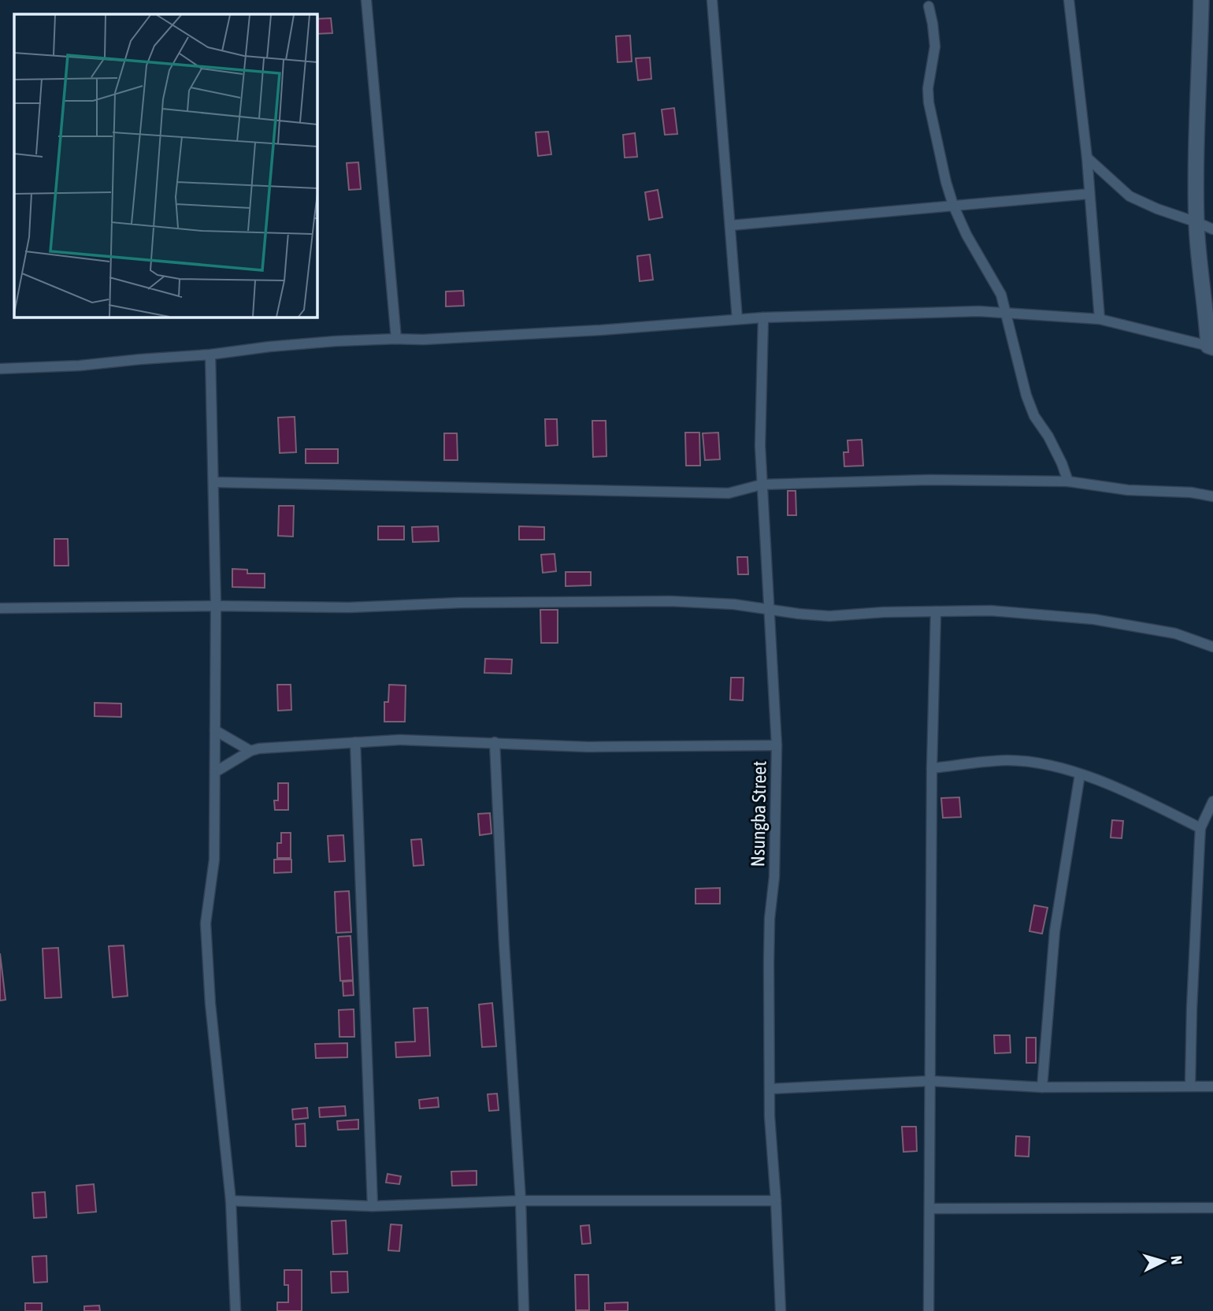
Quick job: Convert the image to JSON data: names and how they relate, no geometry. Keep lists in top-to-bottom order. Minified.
{"streets":{"street":["Nsungba Street"]},"north":"right"}
